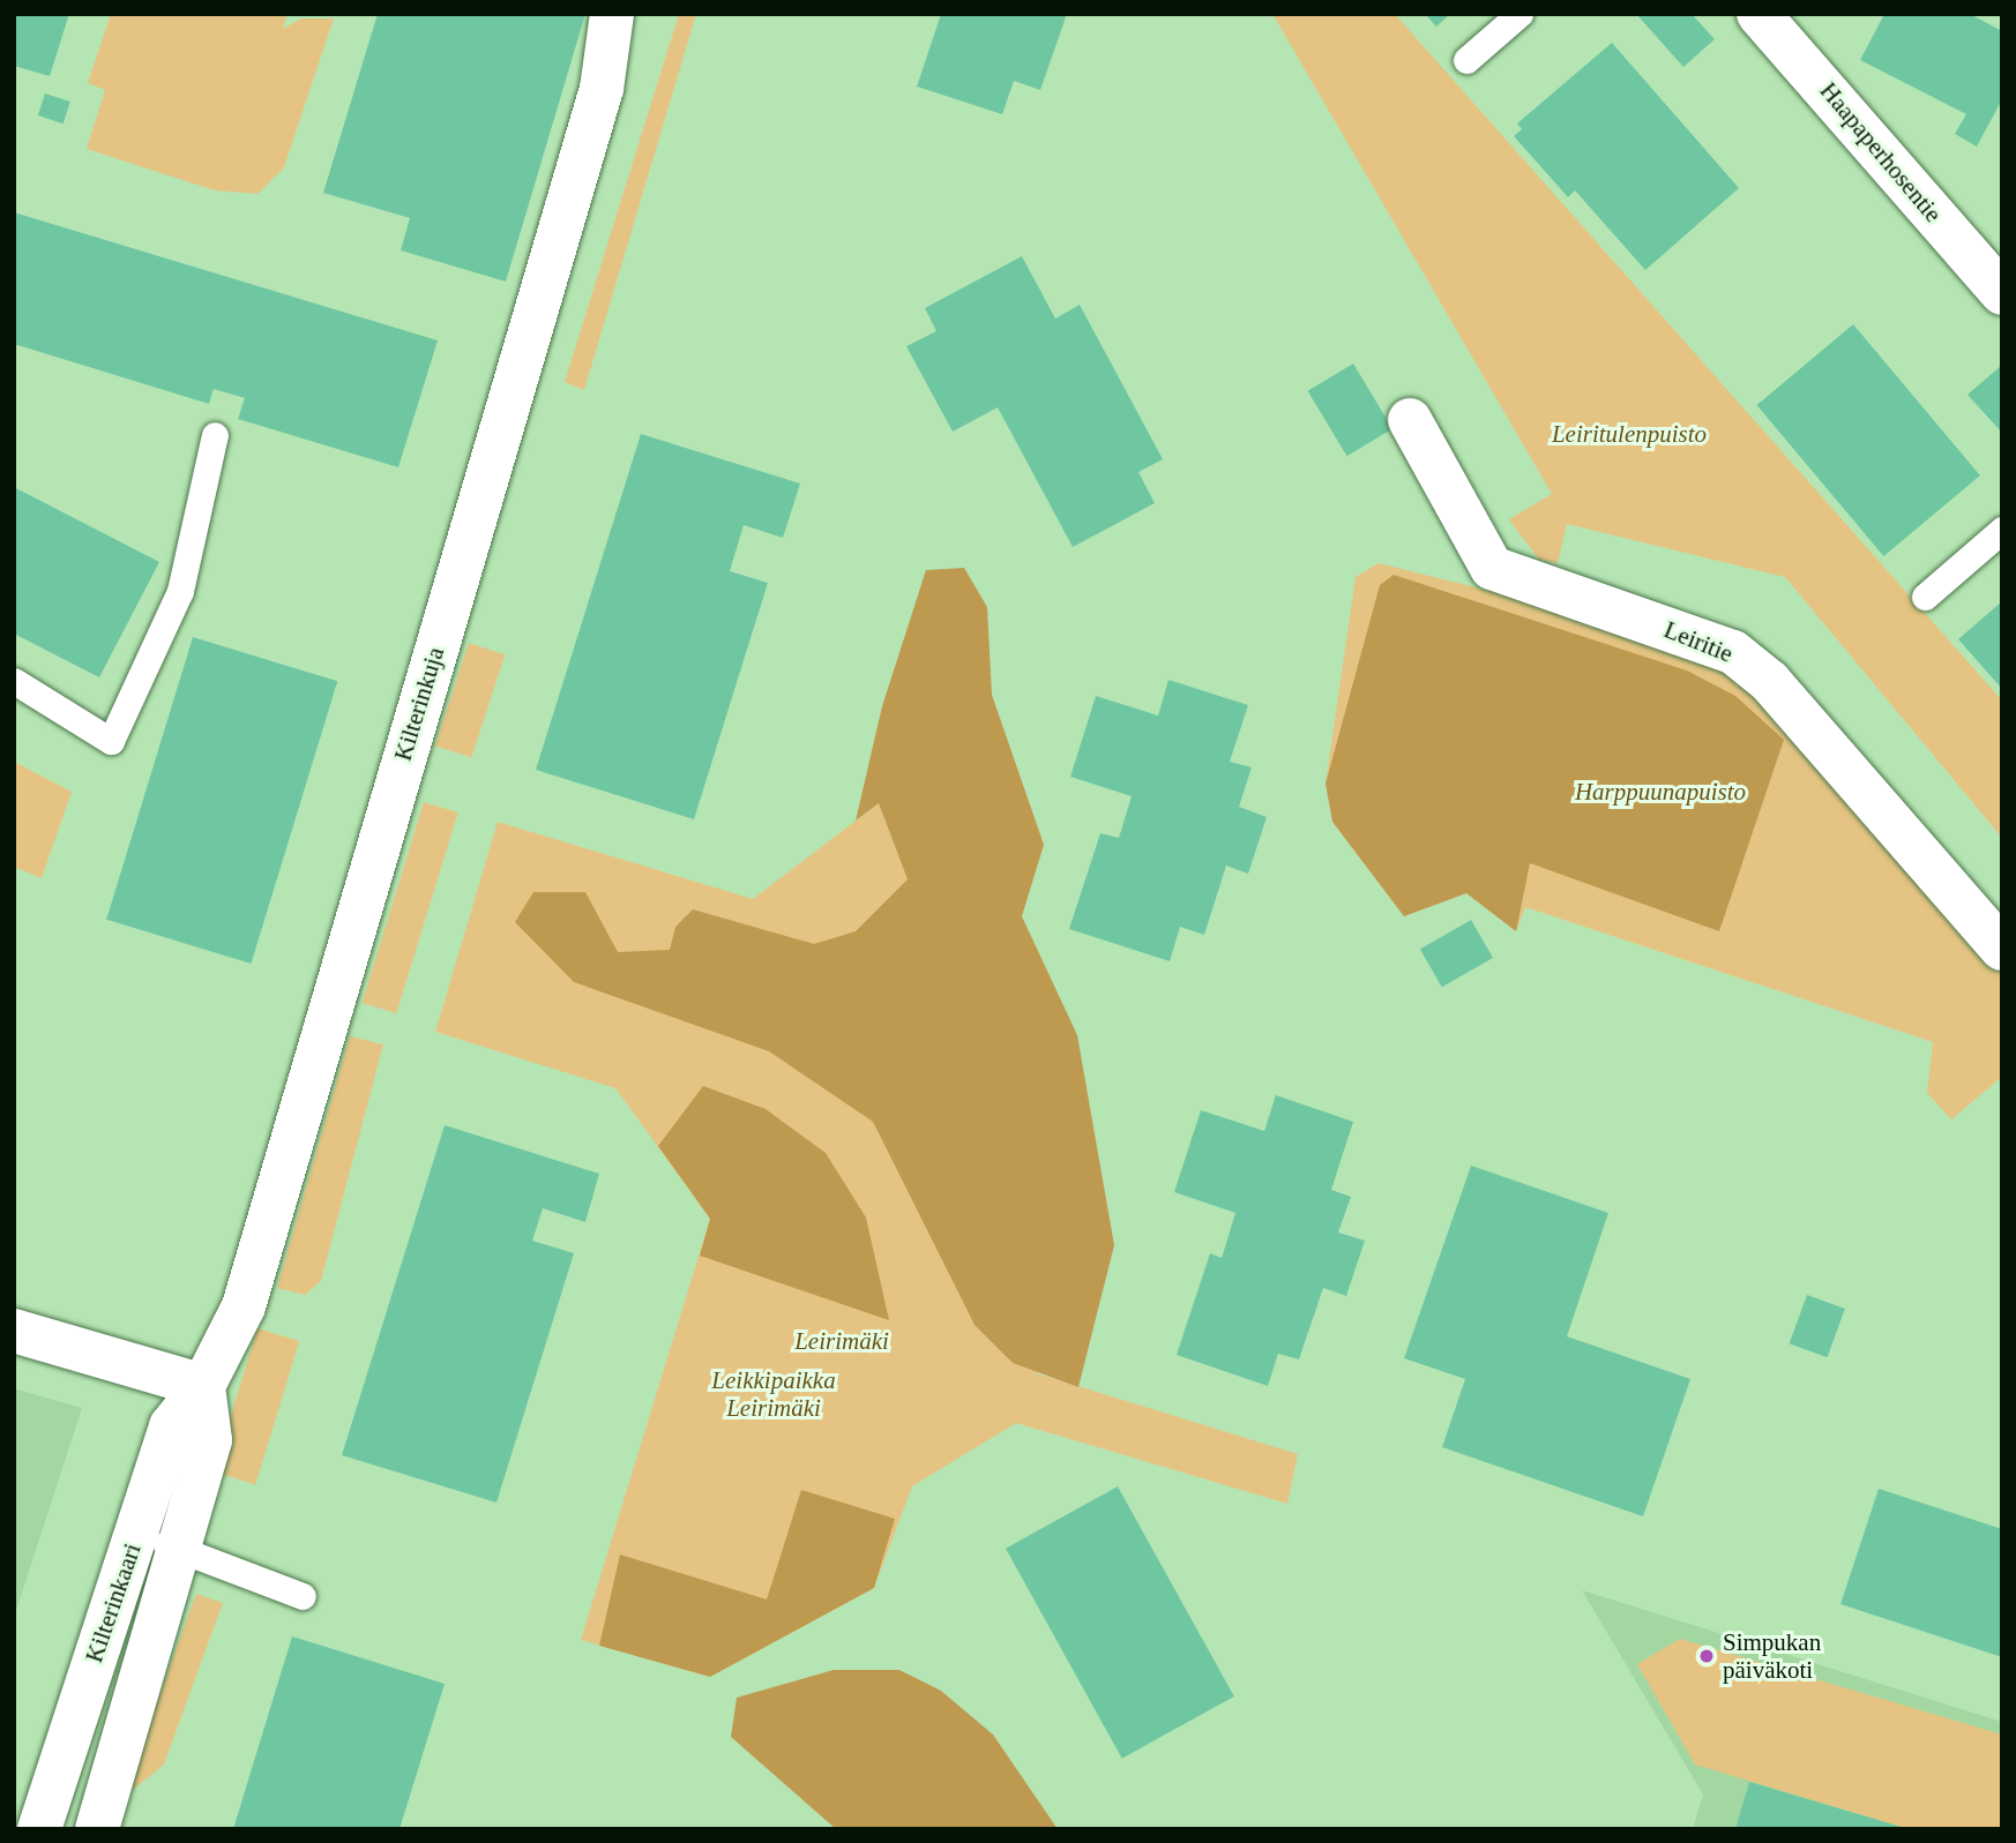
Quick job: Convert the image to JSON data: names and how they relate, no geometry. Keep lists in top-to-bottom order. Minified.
{"streets":{"street":["Haapaperhosentie","Leiritie","Kilterinkuja","Kilterinkaari"]},"crossings":[["Kilterinkuja","Kilterinkaari"]],"parks":["Leiritulenpuisto","Harppuunapuisto","Leirimäki","Leikkipaikka Leirimäki"],"places":["Simpukan päiväkoti"]}
